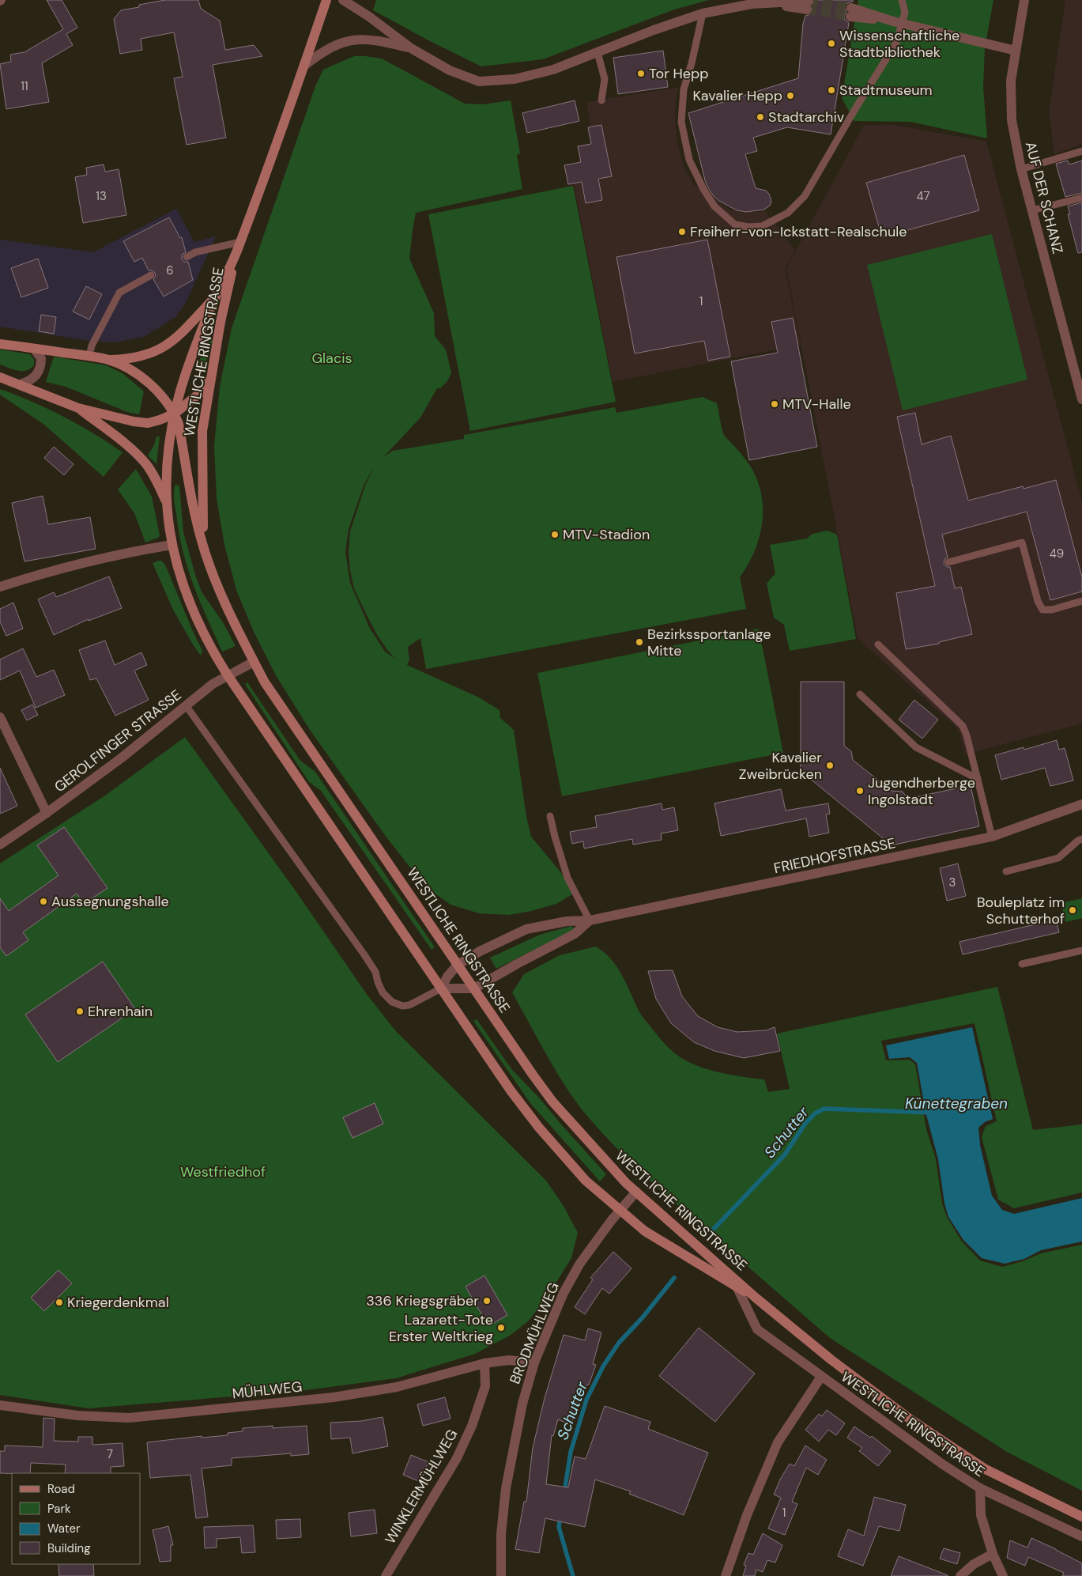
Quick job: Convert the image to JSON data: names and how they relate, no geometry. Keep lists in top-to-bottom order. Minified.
{"streets":{"main road":["WESTLICHE RINGSTRASSE"],"street":["AUF DER SCHANZ","GEROLFINGER STRASSE","FRIEDHOFSTRASSE","BRODMÜHLWEG","MÜHLWEG","WINKLERMÜHLWEG"]},"crossings":[["WESTLICHE RINGSTRASSE","GEROLFINGER STRASSE"],["WESTLICHE RINGSTRASSE","FRIEDHOFSTRASSE"],["WESTLICHE RINGSTRASSE","BRODMÜHLWEG"],["BRODMÜHLWEG","MÜHLWEG"],["MÜHLWEG","WINKLERMÜHLWEG"]],"water":["Künettegraben","Schutter"],"parks":["Glacis","Westfriedhof"],"places":["Wissenschaftliche Stadtbibliothek","Tor Hepp","Stadtmuseum","Kavalier Hepp","Stadtarchiv","Freiherr-von-Ickstatt-Realschule","MTV-Halle","MTV-Stadion","Bezirkssportanlage Mitte","Kavalier Zweibrücken","Jugendherberge Ingolstadt","Aussegnungshalle","Bouleplatz im Schutterhof","Ehrenhain","336 Kriegsgräber","Kriegerdenkmal","Lazarett-Tote Erster Weltkrieg"],"house_numbers":["11","13","47","6","1","49","3","7","1"],"legend":["Road","Park","Water","Building"]}
